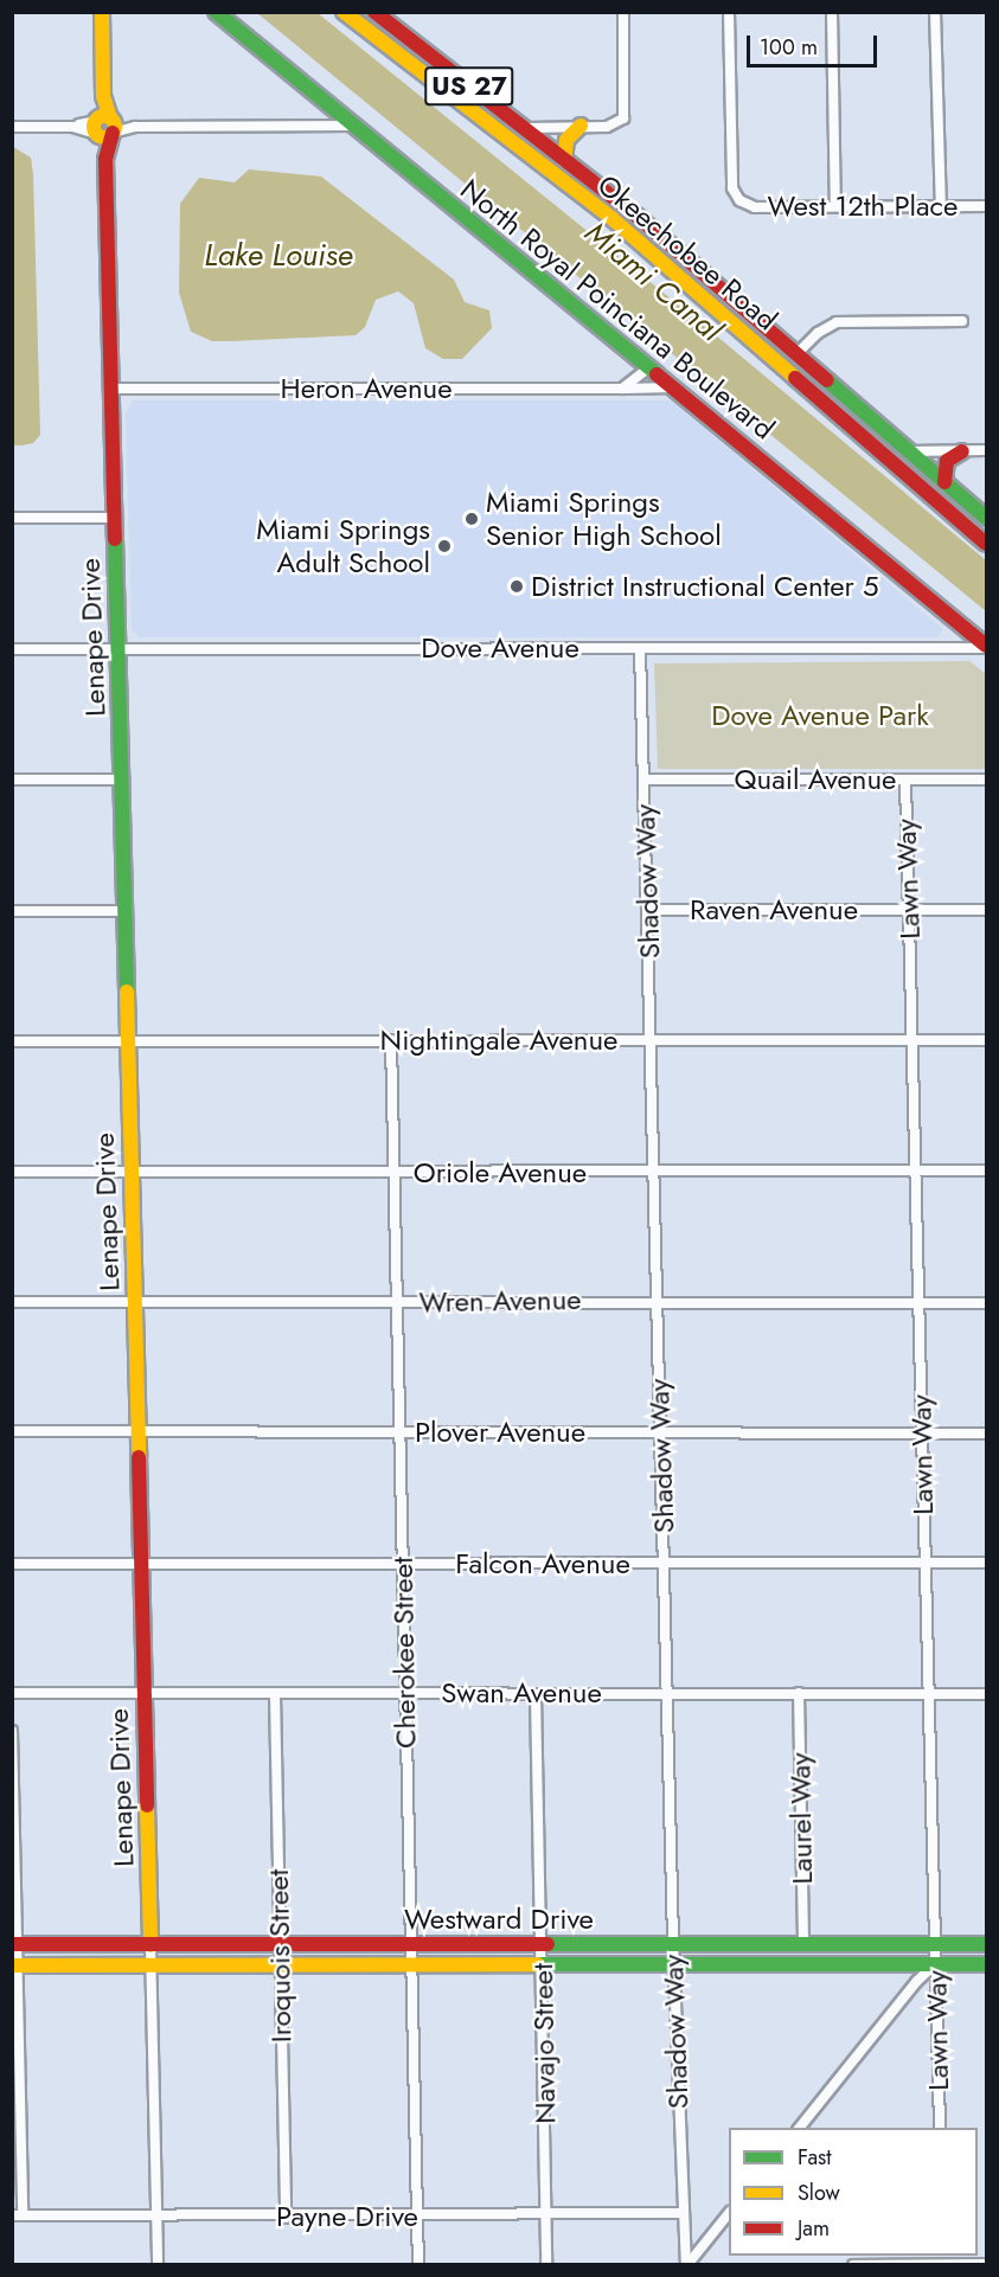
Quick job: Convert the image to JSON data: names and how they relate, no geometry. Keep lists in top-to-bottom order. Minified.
{"streets":{"main road":["US 27","Okeechobee Road","North Royal Poinciana Boulevard","Lenape Drive","Westward Drive"],"street":["West 12th Place","Heron Avenue","Dove Avenue","Quail Avenue","Lawn Way","Shadow Way","Raven Avenue","Nightingale Avenue","Oriole Avenue","Wren Avenue","Plover Avenue","Falcon Avenue","Cherokee Street","Swan Avenue","Laurel Way","Iroquois Street","Navajo Street","Payne Drive"]},"crossings":[["North Royal Poinciana Boulevard","Heron Avenue"],["North Royal Poinciana Boulevard","Dove Avenue"],["Heron Avenue","Lenape Drive"],["Lenape Drive","Dove Avenue"],["Lenape Drive","Nightingale Avenue"],["Lenape Drive","Oriole Avenue"],["Lenape Drive","Wren Avenue"],["Lenape Drive","Plover Avenue"],["Lenape Drive","Falcon Avenue"],["Lenape Drive","Swan Avenue"],["Lenape Drive","Westward Drive"],["Lenape Drive","Payne Drive"],["Dove Avenue","Shadow Way"],["Quail Avenue","Lawn Way"],["Quail Avenue","Shadow Way"],["Lawn Way","Raven Avenue"],["Lawn Way","Nightingale Avenue"],["Lawn Way","Oriole Avenue"],["Lawn Way","Wren Avenue"],["Lawn Way","Plover Avenue"],["Lawn Way","Falcon Avenue"],["Lawn Way","Swan Avenue"],["Lawn Way","Westward Drive"],["Shadow Way","Raven Avenue"],["Shadow Way","Nightingale Avenue"],["Shadow Way","Oriole Avenue"],["Shadow Way","Wren Avenue"],["Shadow Way","Plover Avenue"],["Shadow Way","Falcon Avenue"],["Shadow Way","Swan Avenue"],["Shadow Way","Westward Drive"],["Shadow Way","Payne Drive"],["Nightingale Avenue","Cherokee Street"],["Oriole Avenue","Cherokee Street"],["Wren Avenue","Cherokee Street"],["Plover Avenue","Cherokee Street"],["Falcon Avenue","Cherokee Street"],["Cherokee Street","Swan Avenue"],["Cherokee Street","Westward Drive"],["Cherokee Street","Payne Drive"],["Swan Avenue","Laurel Way"],["Swan Avenue","Iroquois Street"],["Swan Avenue","Navajo Street"],["Laurel Way","Westward Drive"],["Westward Drive","Iroquois Street"],["Westward Drive","Navajo Street"],["Iroquois Street","Payne Drive"],["Navajo Street","Payne Drive"]],"water":["Lake Louise","Miami Canal"],"parks":["Dove Avenue Park"],"places":["Miami Springs Senior High School","Miami Springs Adult School","District Instructional Center 5"],"legend":["Fast","Slow","Jam"],"scale_bar":"100 m"}
